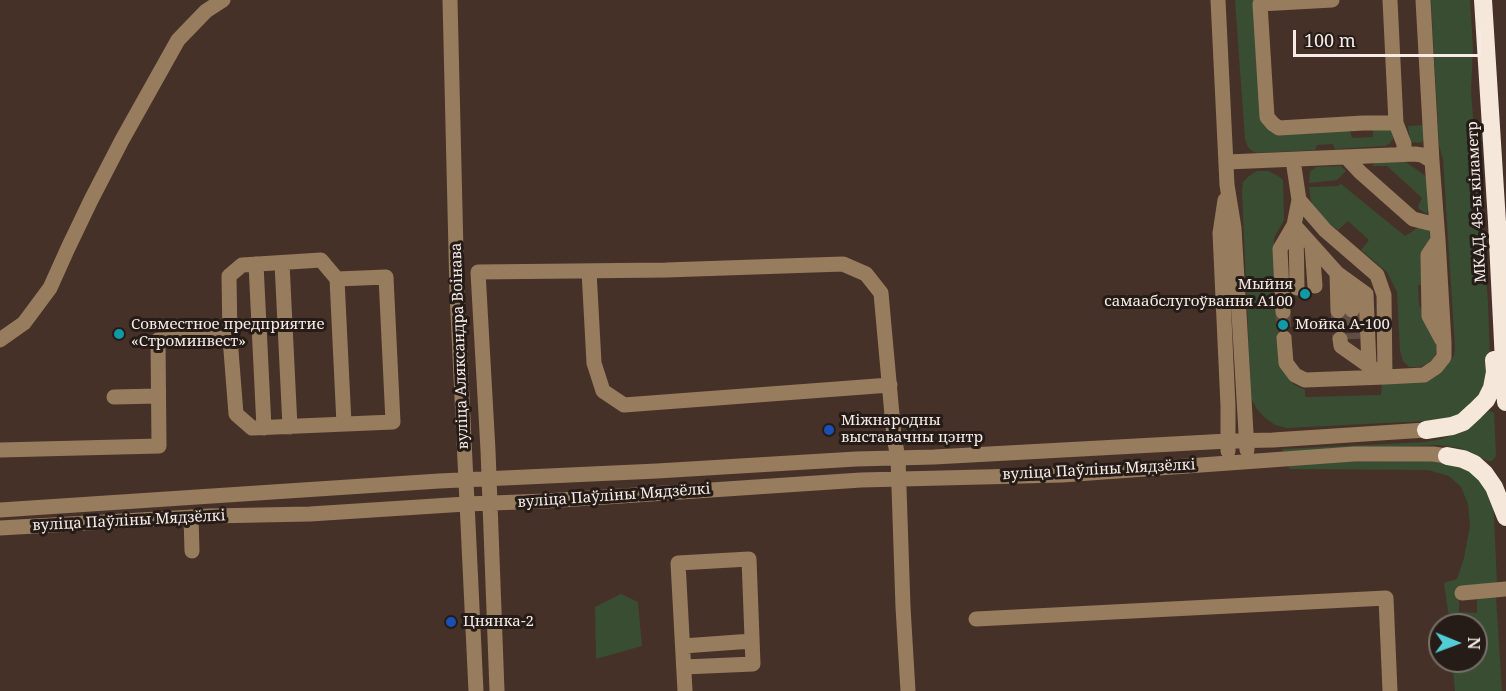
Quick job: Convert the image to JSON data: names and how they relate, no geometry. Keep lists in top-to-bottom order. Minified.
{"streets":{"highway":["МКАД, 48-ы кіламетр"],"street":["вуліца Аляксандра Воінава","вуліца Паўліны Мядзёлкі"]},"crossings":[["вуліца Аляксандра Воінава","вуліца Паўліны Мядзёлкі"]],"places":["Мыйня самаабслугоўвання A100","Мойка A-100","Совместное предприятие «Строминвест»","Міжнародны выставачны цэнтр","Цнянка-2"],"scale_bar":"100 m","north":"right"}
